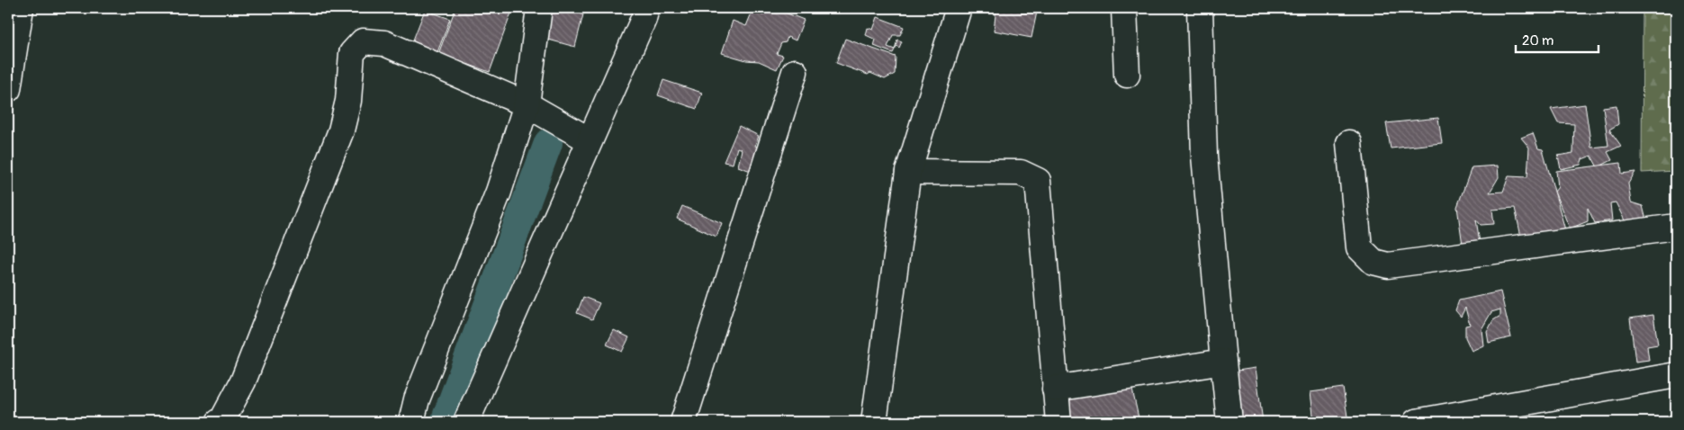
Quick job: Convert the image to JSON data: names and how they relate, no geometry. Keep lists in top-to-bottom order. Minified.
{"scale_bar":"20 m"}
